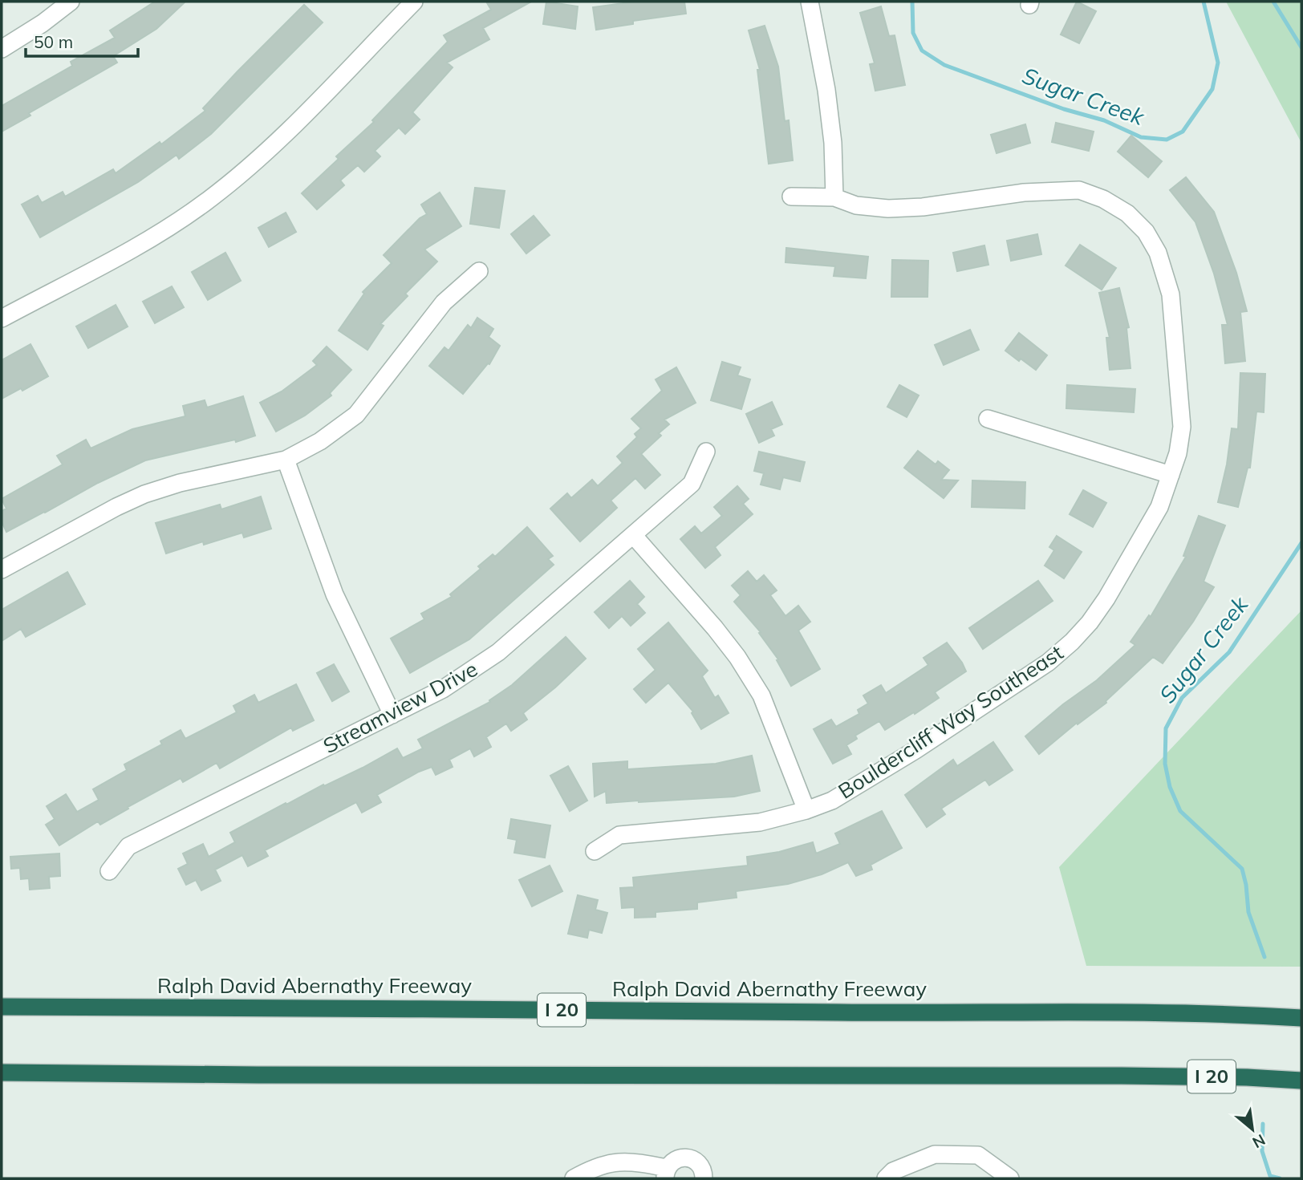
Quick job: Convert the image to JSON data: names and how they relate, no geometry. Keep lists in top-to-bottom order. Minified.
{"streets":{"highway":["Ralph David Abernathy Freeway","I 20"],"street":["Streamview Drive","Bouldercliff Way Southeast"]},"water":["Sugar Creek"],"scale_bar":"50 m","north":"bottom right"}
